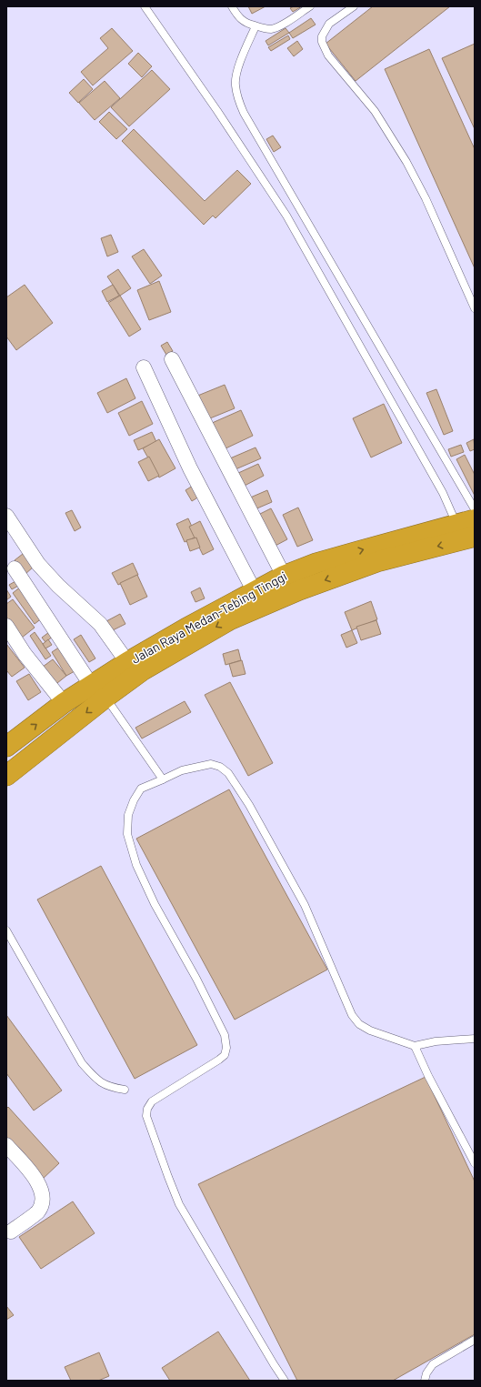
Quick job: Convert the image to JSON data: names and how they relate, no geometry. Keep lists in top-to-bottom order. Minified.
{"streets":{"highway":["Jalan Raya Medan-Tebing Tinggi"]}}
